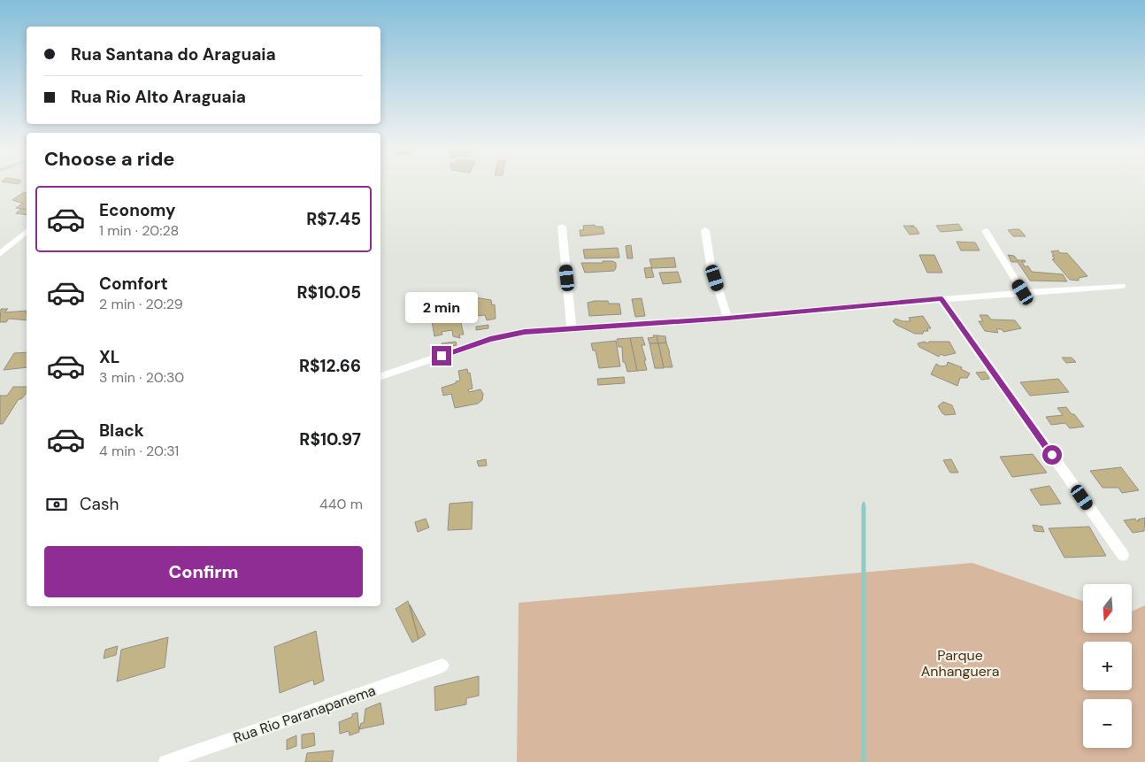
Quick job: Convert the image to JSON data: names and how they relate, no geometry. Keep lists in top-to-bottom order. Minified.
{"streets":{"street":["Rua Rio Paranapanema"]},"parks":["Parque Anhanguera"],"north":"bottom","page":{"banner":["Rua Santana do Araguaia","Rua Rio Alto Araguaia"],"heading":"Choose a ride","list":[{"name":"Economy","note":"1 min · 20:28","value":"R$7.45"},{"name":"Comfort","note":"2 min · 20:29","value":"R$10.05"},{"name":"XL","note":"3 min · 20:30","value":"R$12.66"},{"name":"Black","note":"4 min · 20:31","value":"R$10.97"}],"bubble":"2 min","pay":["Cash","440 m"],"buttons":"Confirm","map_buttons":["+","−"]}}
